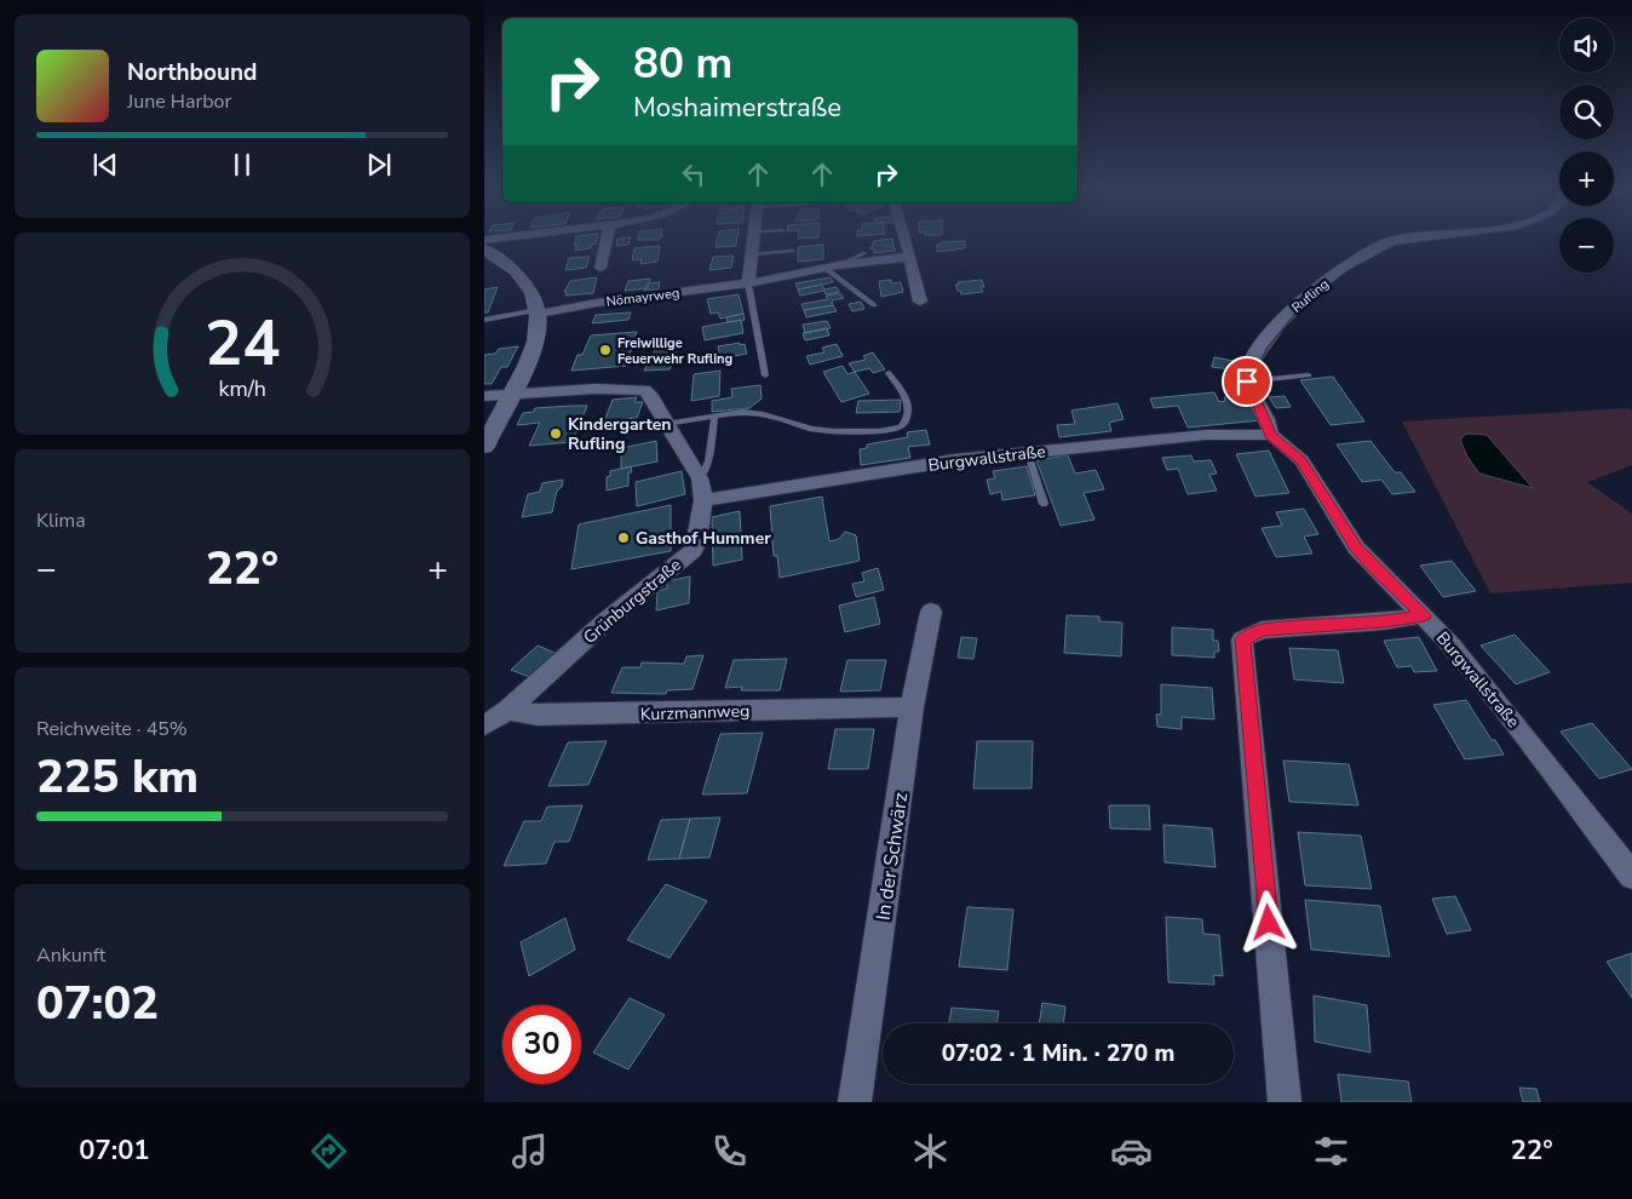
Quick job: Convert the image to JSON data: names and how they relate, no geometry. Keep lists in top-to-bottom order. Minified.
{"streets":{"street":["Rufling","Nömayrweg","Burgwallstraße","Grünburgstraße","Kurzmannweg","In der Schwärz"]},"crossings":[["Burgwallstraße","Grünburgstraße"],["Grünburgstraße","Kurzmannweg"],["Kurzmannweg","In der Schwärz"]],"places":["Freiwillige Feuerwehr Rufling","Kindergarten Rufling","Gasthof Hummer"],"page":{"map_buttons":["+","−"],"turn":["80 m","Moshaimerstraße"],"song":["Northbound","June Harbor"],"tile":["Klima",["Reichweite · 45%","225 km"],["Ankunft","07:02"]],"heat":["−","22°","+"],"limit":"30","trip":"07:02 · 1 Min. · 270 m","tabs":["07:01","22°"],"gauge":["24","km/h"]}}
